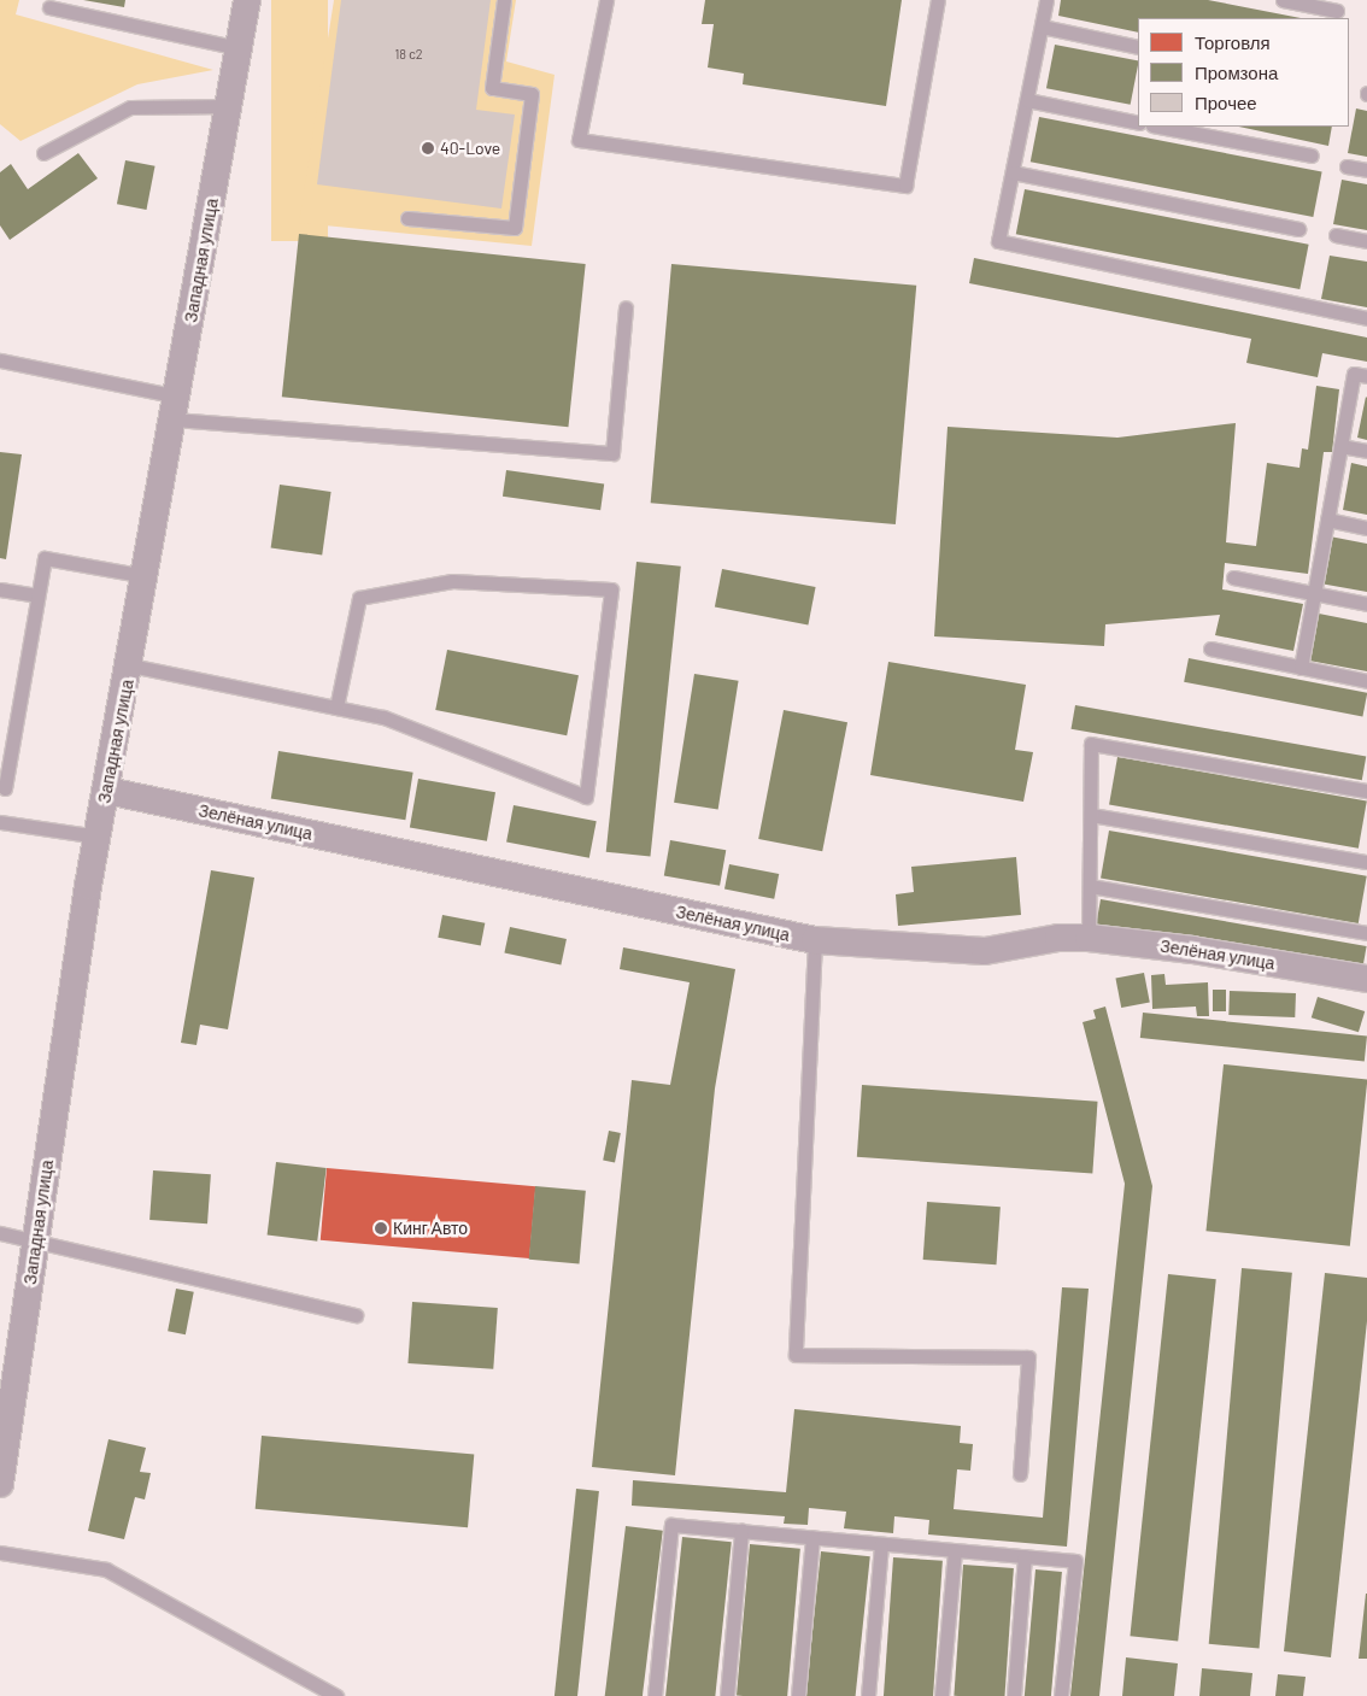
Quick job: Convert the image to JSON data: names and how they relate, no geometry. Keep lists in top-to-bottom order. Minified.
{"streets":{"street":["Западная улица","Зелёная улица"]},"crossings":[["Западная улица","Зелёная улица"]],"places":["40-Love","Кинг Авто"],"house_numbers":["18 с2"],"legend":["Торговля","Промзона","Прочее"]}
